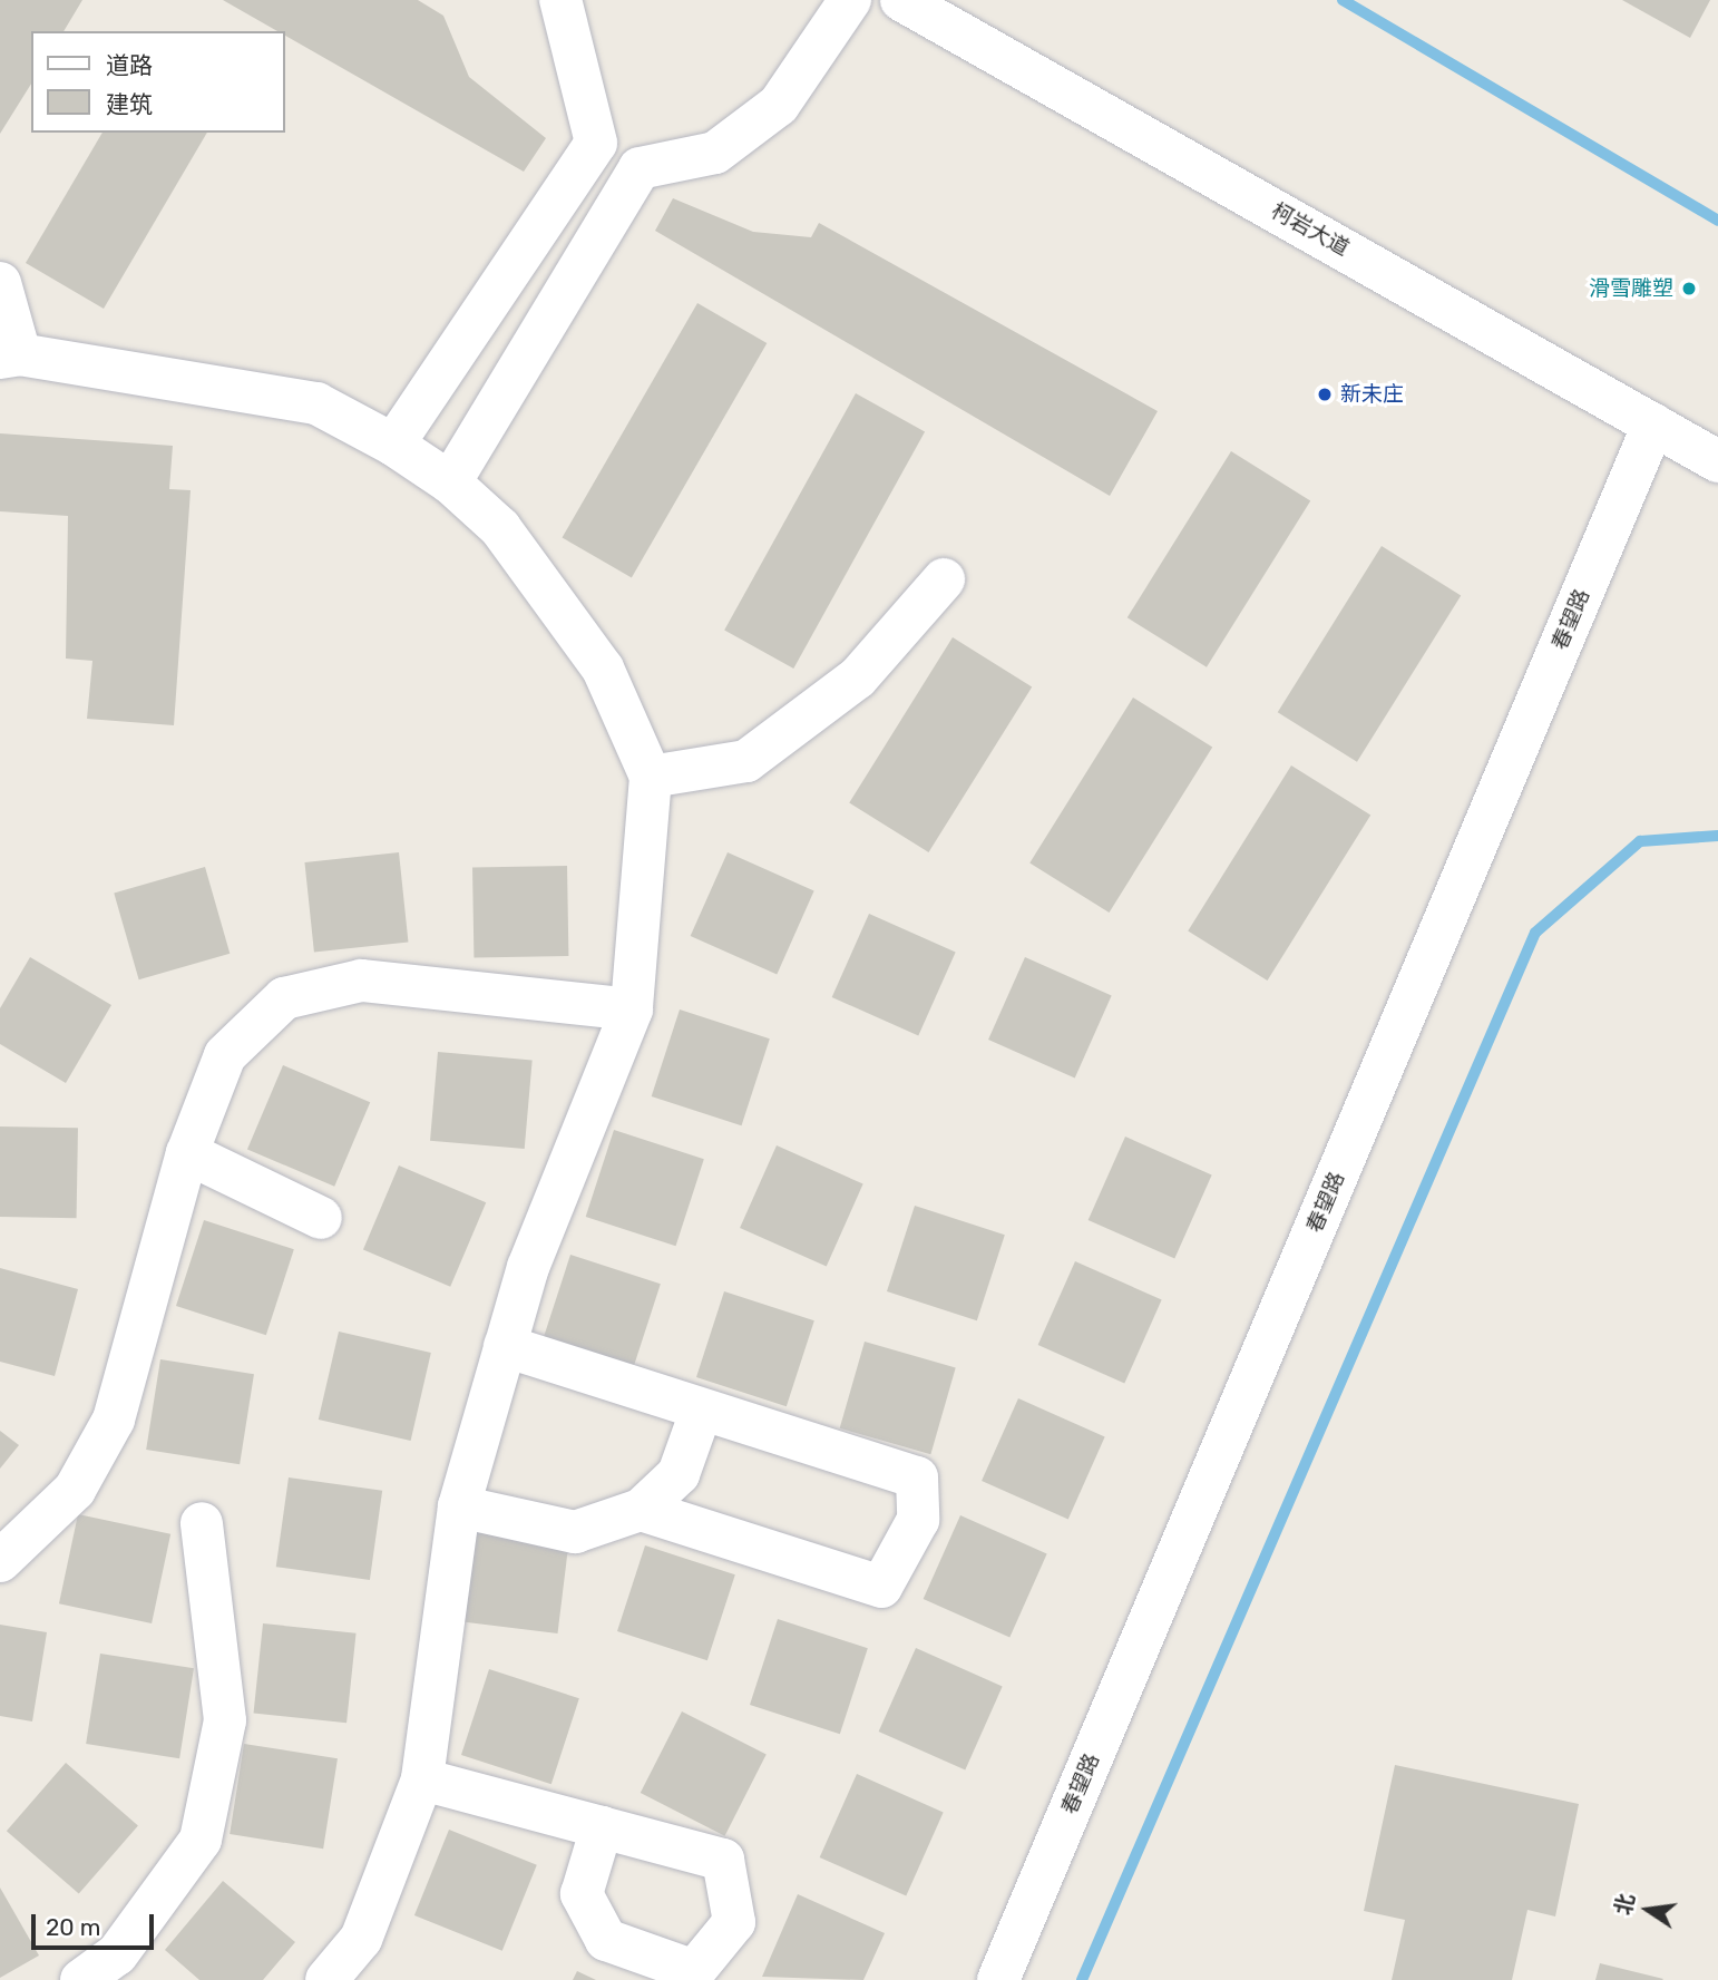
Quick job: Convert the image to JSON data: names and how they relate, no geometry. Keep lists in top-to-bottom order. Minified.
{"streets":{"street":["柯岩大道","春望路"]},"crossings":[["柯岩大道","春望路"]],"places":["滑雪雕塑","新未庄"],"legend":["道路","建筑"],"scale_bar":"20 m","north":"left"}
